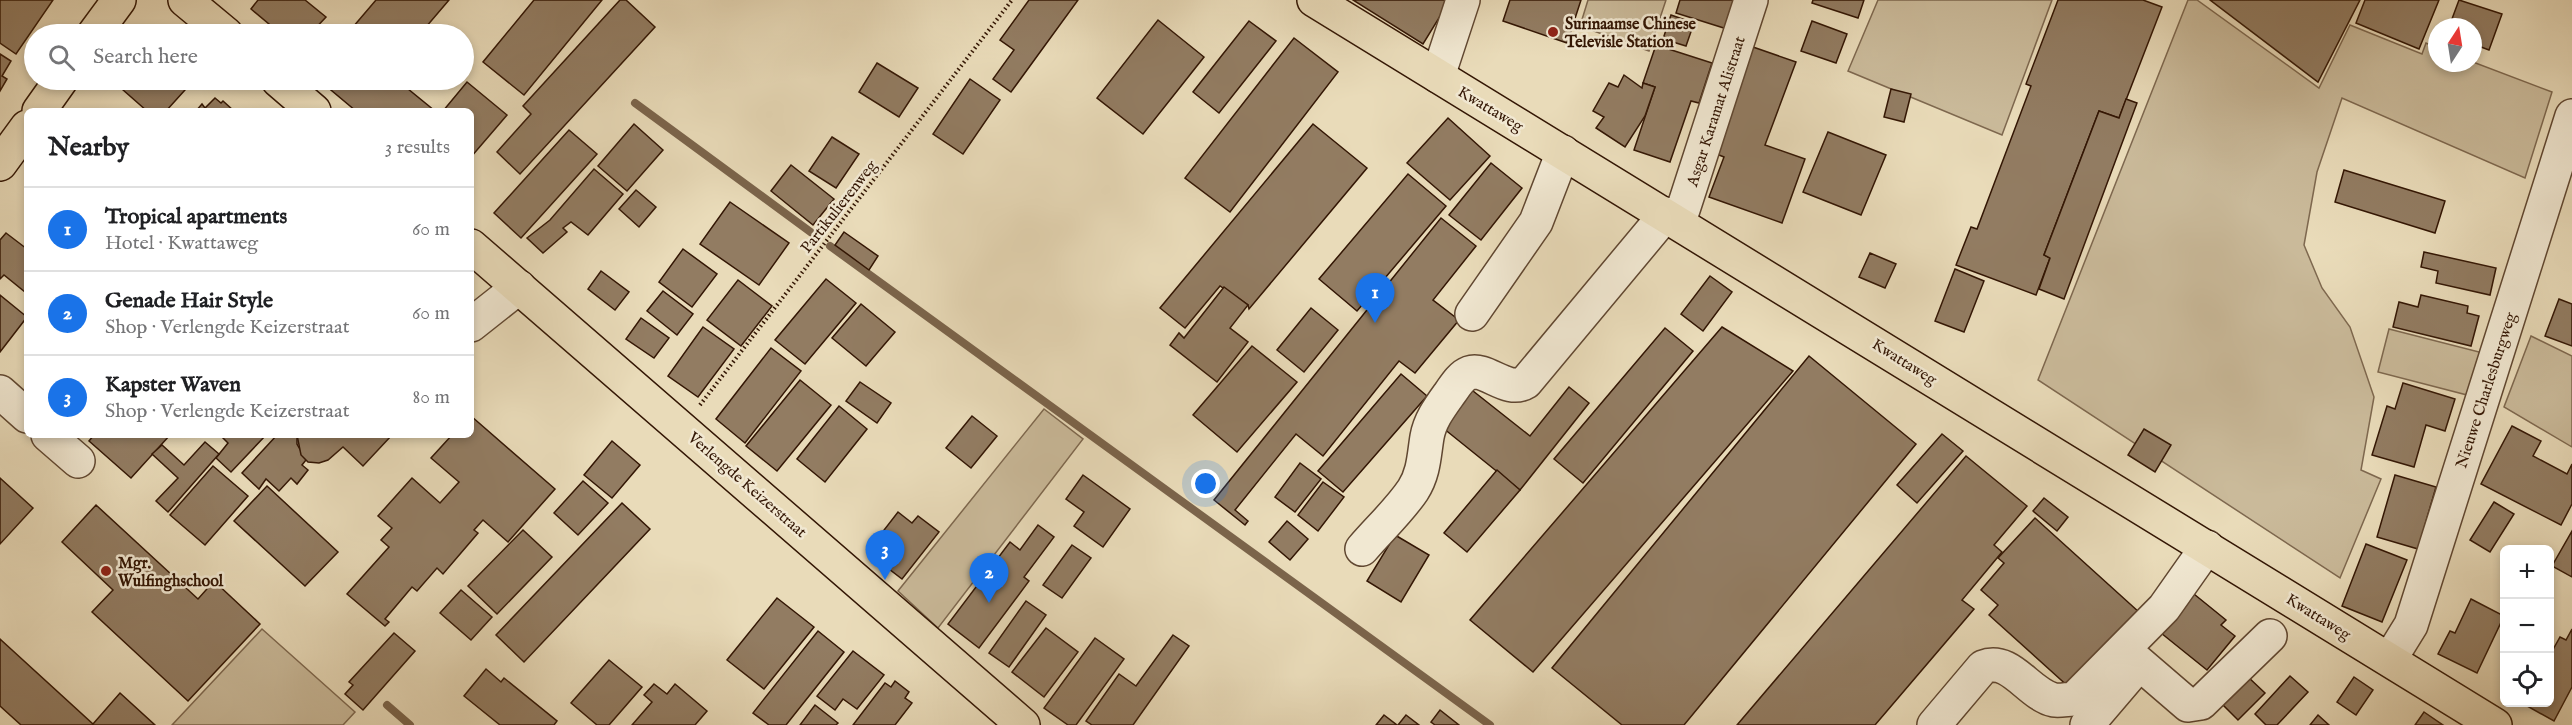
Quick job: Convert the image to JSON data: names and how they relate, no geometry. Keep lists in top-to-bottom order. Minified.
{"streets":{"main road":["Kwattaweg","Verlengde Keizerstraat"],"street":["Asgar Karamat Alistraat","Nieuwe Charlesburgweg"],"path":["Partikulierenweg"]},"crossings":[["Kwattaweg","Asgar Karamat Alistraat"],["Kwattaweg","Nieuwe Charlesburgweg"],["Partikulierenweg","Verlengde Keizerstraat"]],"places":["Surinaamse Chinese Televisle Station","Mgr. Wulfinghschool"],"north":"top","page":{"search":"Search here","heading":["Nearby","3 results"],"list":[{"mark":"1","name":"Tropical apartments","note":"Hotel · Kwattaweg","value":"60 m"},{"mark":"2","name":"Genade Hair Style","note":"Shop · Verlengde Keizerstraat","value":"60 m"},{"mark":"3","name":"Kapster Waven","note":"Shop · Verlengde Keizerstraat","value":"80 m"}],"pins":["1","3","2"],"map_buttons":["+","−"]}}
